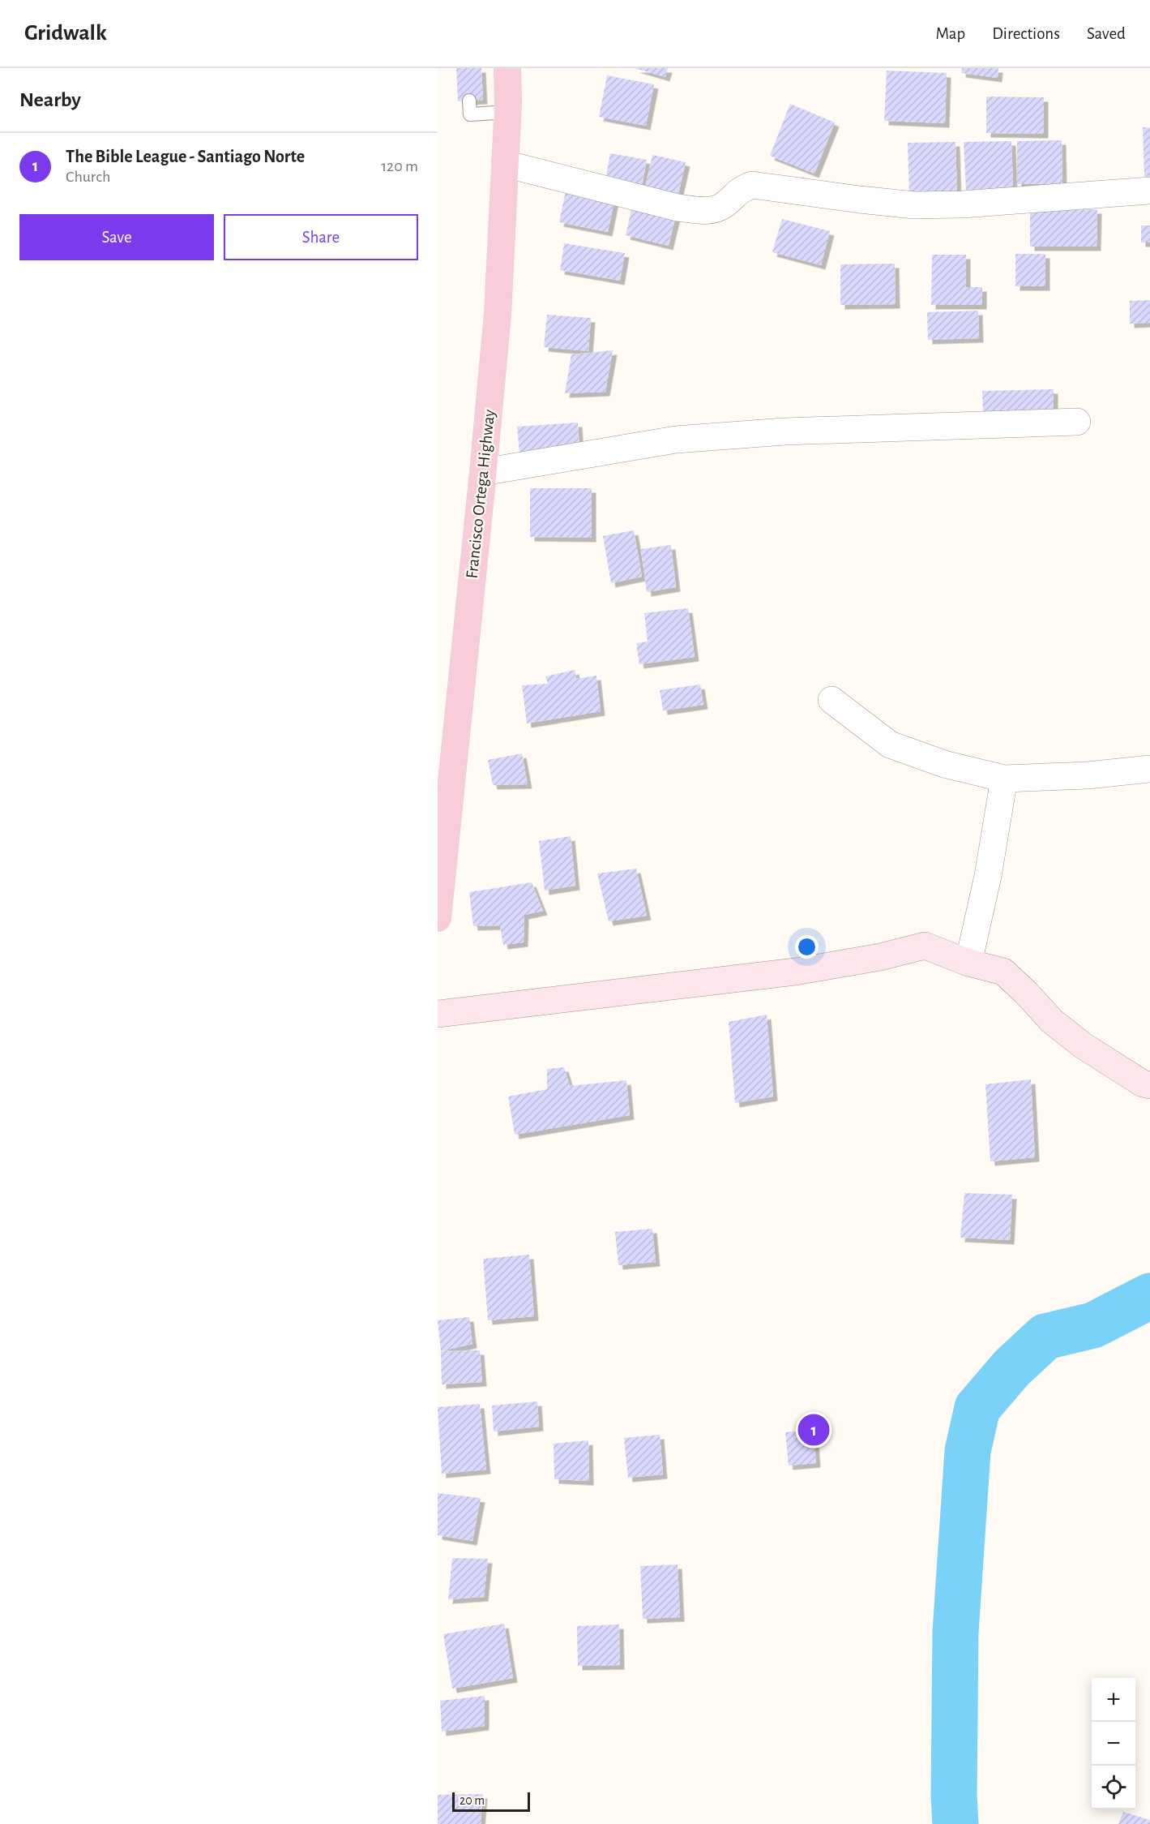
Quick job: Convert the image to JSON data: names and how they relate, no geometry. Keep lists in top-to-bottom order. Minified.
{"streets":{"main road":["Francisco Ortega Highway"]},"scale_bar":"20 m","page":{"header":"Gridwalk","nav":["Map","Directions","Saved"],"heading":"Nearby","list":[{"mark":"1","name":"The Bible League - Santiago Norte","note":"Church","value":"120 m"}],"buttons":["Save","Share"],"pins":"1","map_buttons":["+","−"],"scale":"20 m"}}
